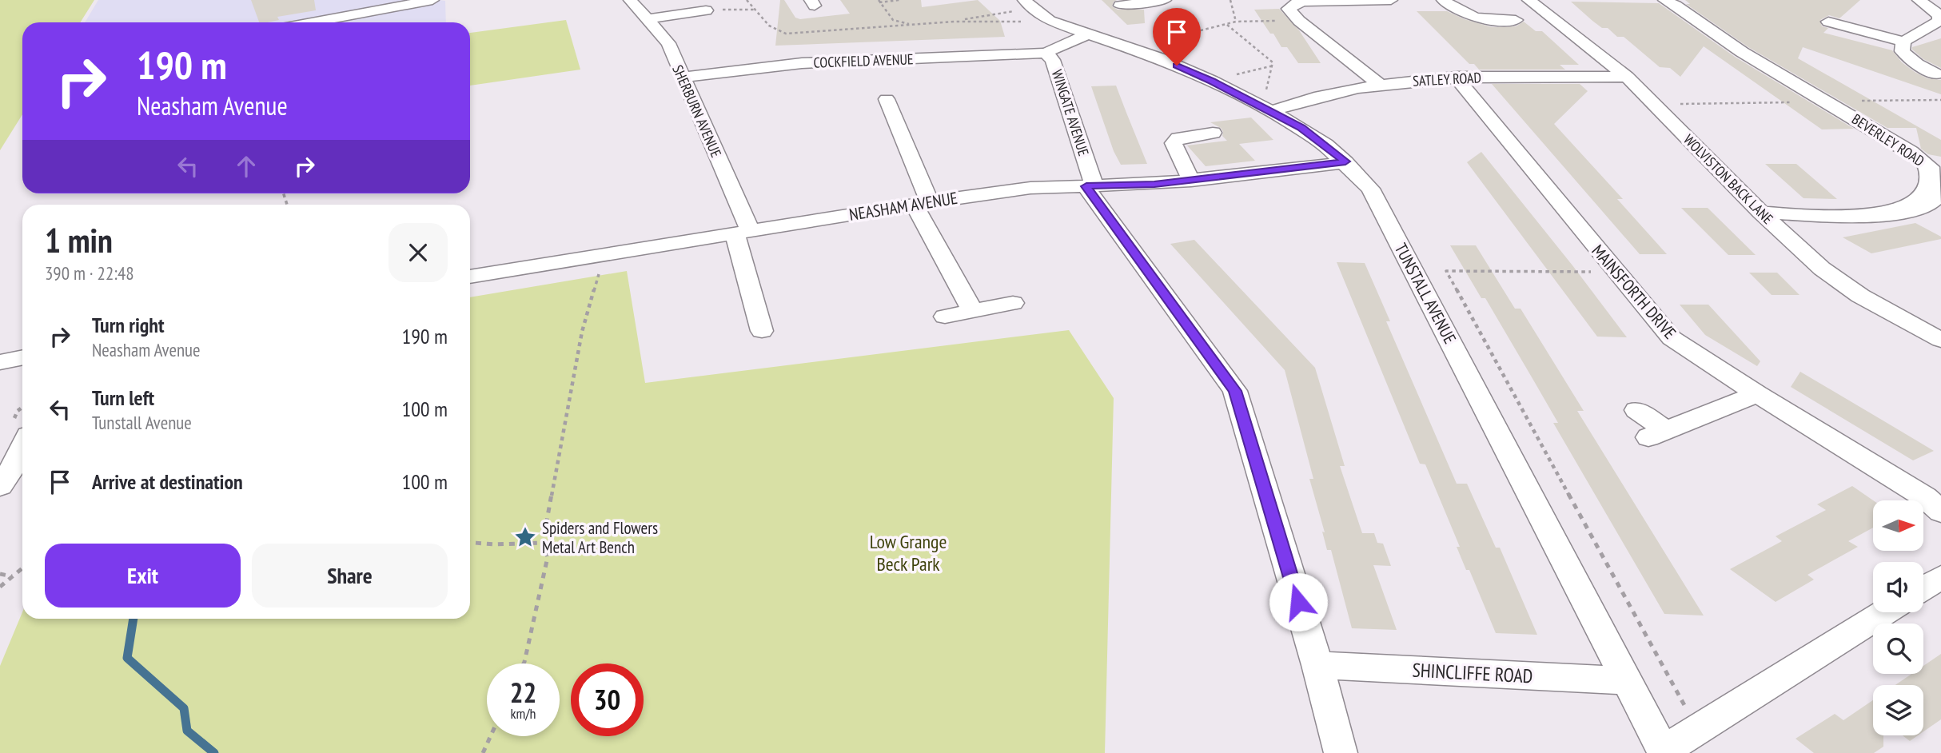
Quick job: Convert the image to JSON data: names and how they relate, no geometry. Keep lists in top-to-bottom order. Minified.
{"streets":{"street":["COCKFIELD AVENUE","SATLEY ROAD","SHERBURN AVENUE","WINGATE AVENUE","BEVERLEY ROAD","WOLVISTON BACK LANE","NEASHAM AVENUE","MAINSFORTH DRIVE","TUNSTALL AVENUE","SHINCLIFFE ROAD"]},"crossings":[["COCKFIELD AVENUE","SHERBURN AVENUE"],["COCKFIELD AVENUE","WINGATE AVENUE"],["SATLEY ROAD","WOLVISTON BACK LANE"],["SATLEY ROAD","MAINSFORTH DRIVE"],["SATLEY ROAD","TUNSTALL AVENUE"],["SHERBURN AVENUE","NEASHAM AVENUE"],["WINGATE AVENUE","NEASHAM AVENUE"],["WINGATE AVENUE","TUNSTALL AVENUE"],["WINGATE AVENUE","SHINCLIFFE ROAD"],["BEVERLEY ROAD","WOLVISTON BACK LANE"],["NEASHAM AVENUE","TUNSTALL AVENUE"],["TUNSTALL AVENUE","SHINCLIFFE ROAD"]],"parks":["Low Grange Beck Park"],"places":{"place":["Spiders and Flowers Metal Art Bench"]},"north":"right","page":{"turn":["190 m","Neasham Avenue"],"heading":["1 min","390 m · 22:48"],"list":[{"name":"Turn right","note":"Neasham Avenue","value":"190 m"},{"name":"Turn left","note":"Tunstall Avenue","value":"100 m"},{"name":"Arrive at destination","value":"100 m"}],"buttons":["Exit","Share"],"speed":"22 km/h","limit":"30"}}
